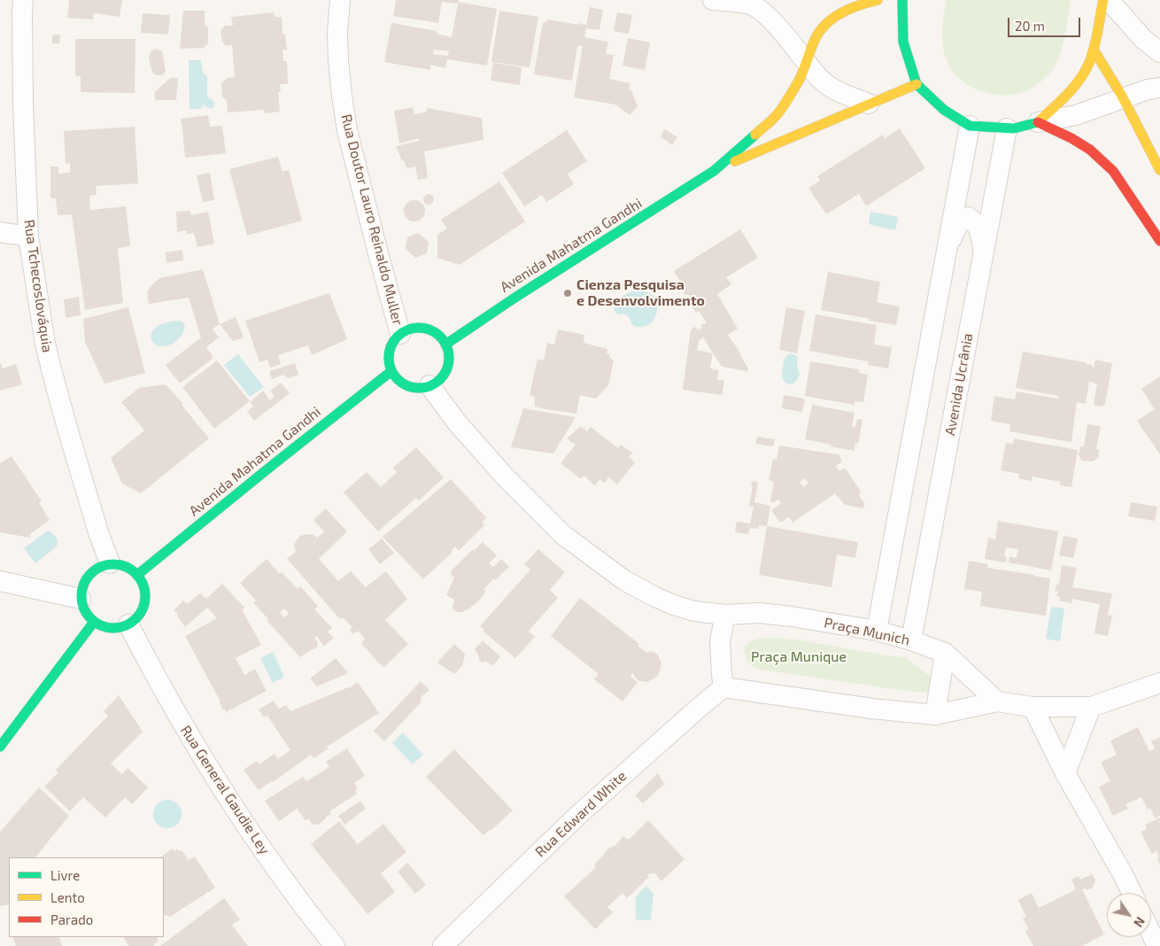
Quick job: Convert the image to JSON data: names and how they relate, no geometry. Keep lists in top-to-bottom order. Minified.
{"streets":{"street":["Rua Doutor Lauro Reinaldo Muller","Avenida Mahatma Gandhi","Rua Tchecoslováquia","Avenida Ucrânia","Praça Munich","Rua General Gaudie Ley","Rua Edward White"]},"crossings":[["Rua Doutor Lauro Reinaldo Muller","Avenida Mahatma Gandhi"],["Avenida Mahatma Gandhi","Rua Tchecoslováquia"],["Avenida Mahatma Gandhi","Rua General Gaudie Ley"],["Rua Tchecoslováquia","Rua General Gaudie Ley"],["Avenida Ucrânia","Praça Munich"]],"parks":["Praça Munique"],"places":["Cienza Pesquisa e Desenvolvimento"],"legend":["Livre","Lento","Parado"],"scale_bar":"20 m","north":"bottom right"}
